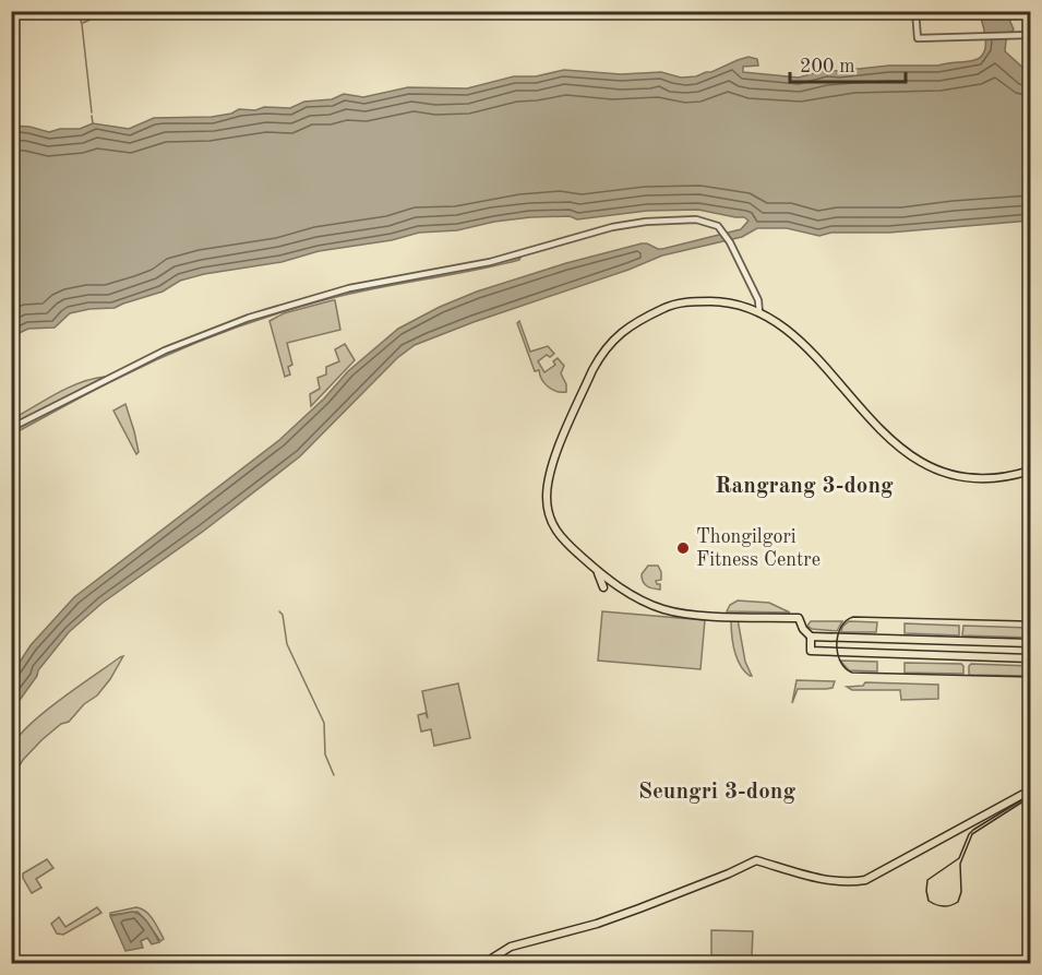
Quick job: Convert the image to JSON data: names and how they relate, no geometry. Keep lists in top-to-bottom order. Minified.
{"districts":["Rangrang 3-dong","Seungri 3-dong"],"places":["Thongilgori Fitness Centre"],"scale_bar":"200 m"}
